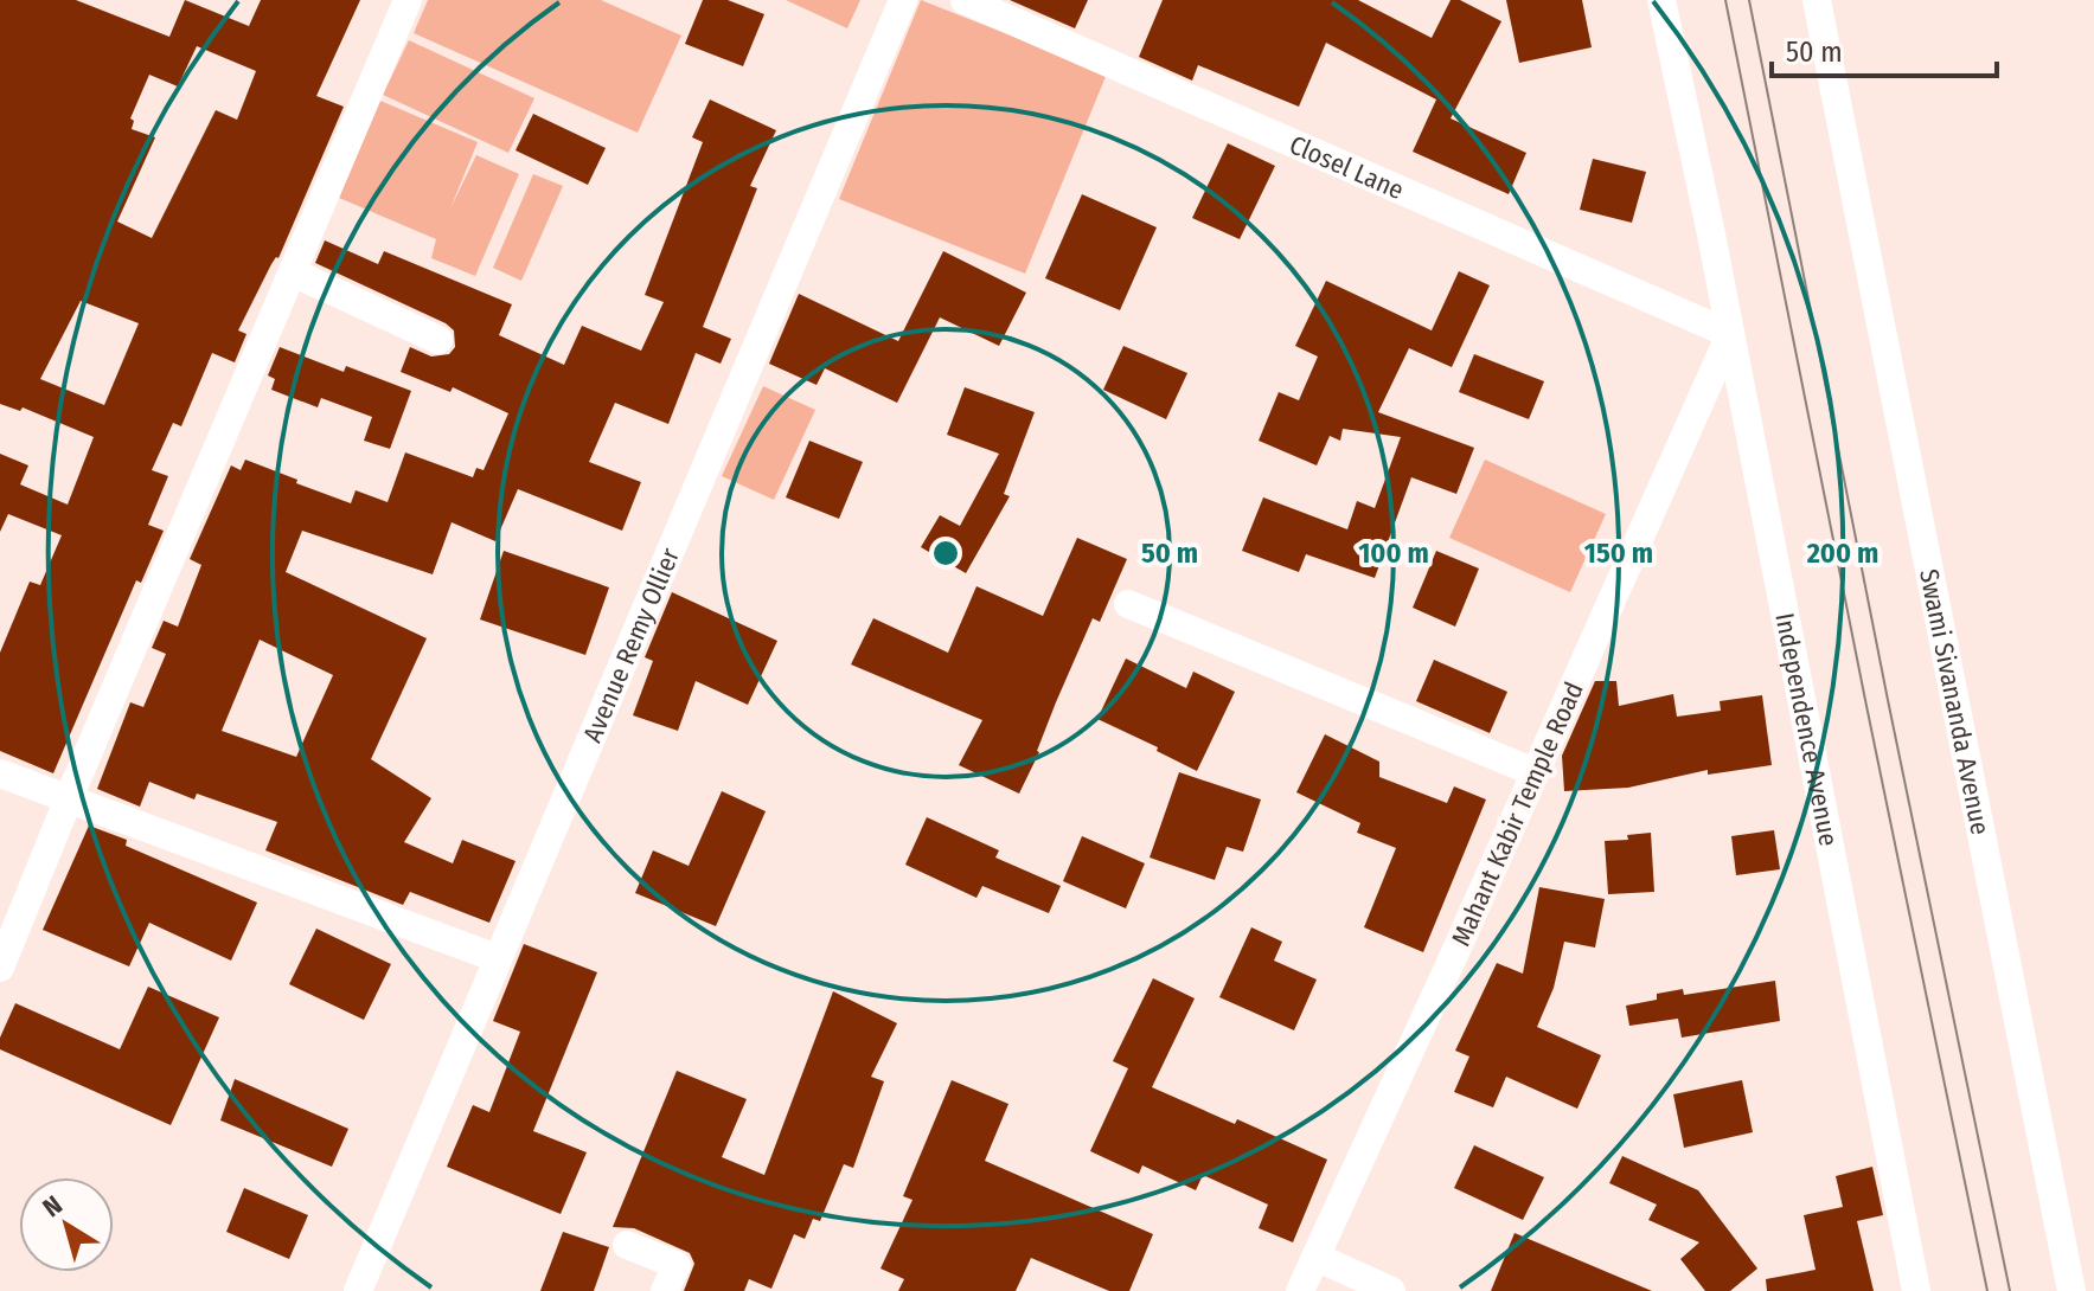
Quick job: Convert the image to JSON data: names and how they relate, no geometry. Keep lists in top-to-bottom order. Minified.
{"streets":{"street":["Closel Lane","Avenue Remy Ollier","Swami Sivananda Avenue","Independence Avenue","Mahant Kabir Temple Road"]},"crossings":[["Closel Lane","Independence Avenue"],["Closel Lane","Mahant Kabir Temple Road"],["Independence Avenue","Mahant Kabir Temple Road"]],"scale_bar":"50 m","north":"top left","rings":["50 m","100 m","150 m","200 m"]}
